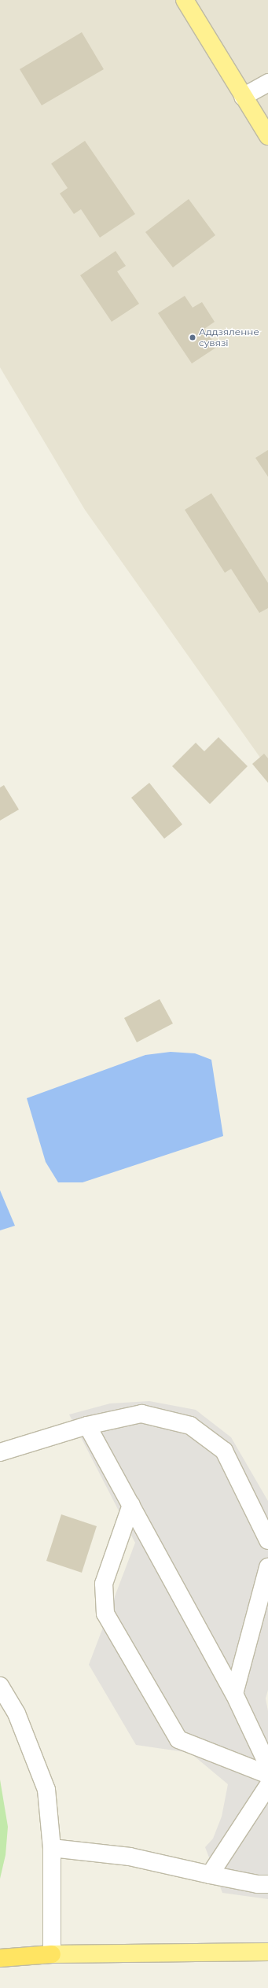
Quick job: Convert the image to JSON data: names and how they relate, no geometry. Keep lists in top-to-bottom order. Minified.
{"places":["Аддзяленне сувязі"]}
